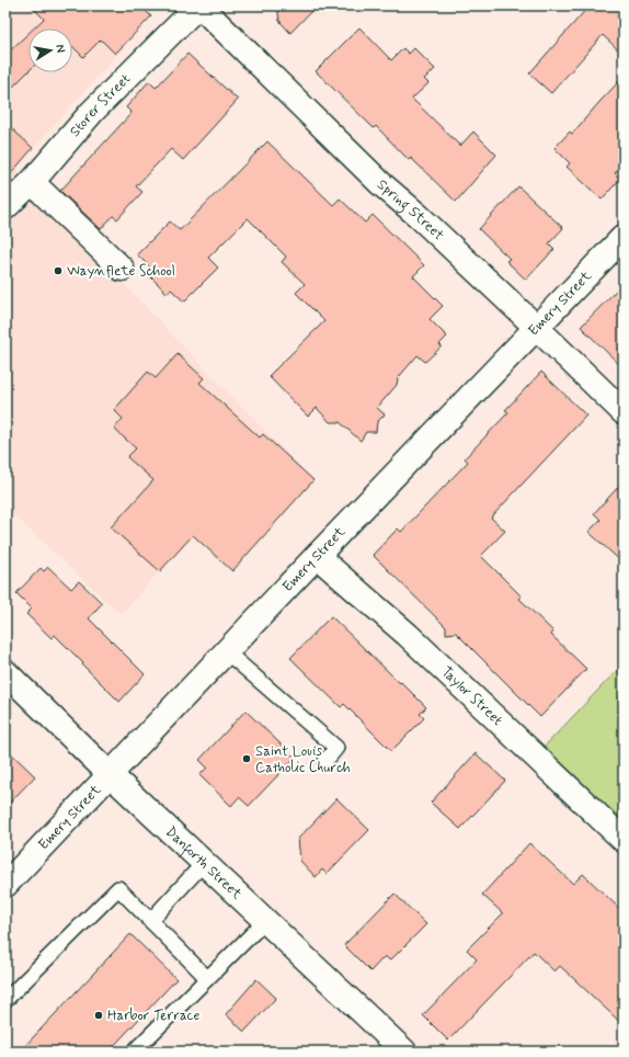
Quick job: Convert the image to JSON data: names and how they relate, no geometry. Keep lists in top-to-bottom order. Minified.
{"streets":{"street":["Storer Street","Spring Street","Emery Street","Taylor Street","Danforth Street"]},"crossings":[["Storer Street","Spring Street"],["Spring Street","Emery Street"],["Emery Street","Taylor Street"],["Emery Street","Danforth Street"]],"places":["Waynflete School","Saint Louis Catholic Church","Harbor Terrace"],"north":"right"}
